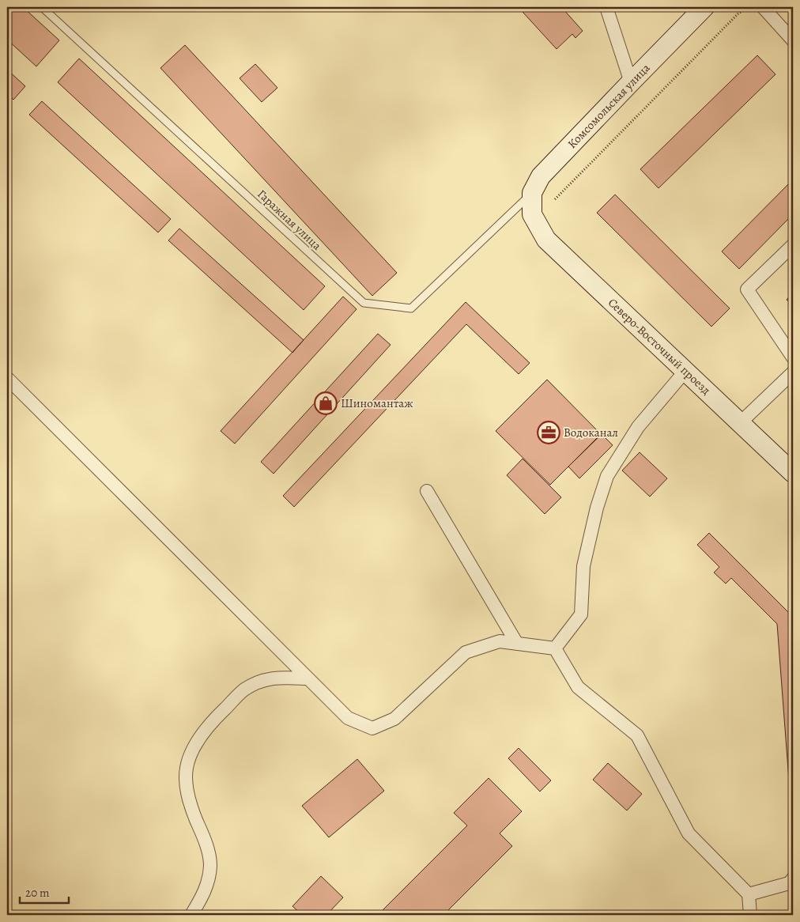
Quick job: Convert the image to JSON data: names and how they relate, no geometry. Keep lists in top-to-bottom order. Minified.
{"streets":{"street":["Комсомольская улица","Северо-Восточный проезд"],"lane":["Гаражная улица"]},"crossings":[["Комсомольская улица","Гаражная улица"],["Комсомольская улица","Северо-Восточный проезд"]],"places":{"shop":["Шиномантаж"],"office":["Водоканал"]},"scale_bar":"20 m"}
